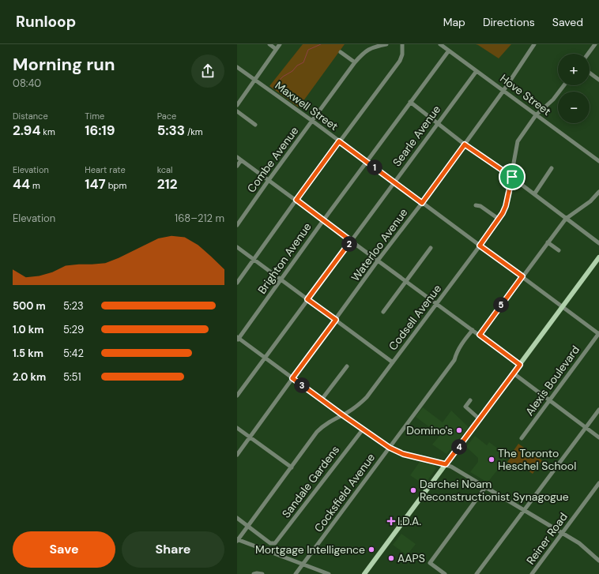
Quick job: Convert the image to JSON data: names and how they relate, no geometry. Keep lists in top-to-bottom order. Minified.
{"streets":{"street":["Hove Street","Maxwell Street","Searle Avenue","Combe Avenue","Waterloo Avenue","Brighton Avenue","Codsell Avenue","Alexis Boulevard","Sandale Gardens","Cocksfield Avenue","Reiner Road"]},"crossings":[["Hove Street","Searle Avenue"],["Hove Street","Waterloo Avenue"],["Hove Street","Brighton Avenue"],["Hove Street","Codsell Avenue"],["Maxwell Street","Searle Avenue"],["Maxwell Street","Combe Avenue"],["Maxwell Street","Waterloo Avenue"],["Maxwell Street","Brighton Avenue"],["Maxwell Street","Codsell Avenue"],["Maxwell Street","Alexis Boulevard"],["Codsell Avenue","Sandale Gardens"]],"places":{"other":["Domino's","The Toronto Heschel School","Darchei Noam Reconstructionist Synagogue","Mortgage Intelligence","AAPS"],"health":["I.D.A."]},"page":{"header":"Runloop","nav":["Map","Directions","Saved"],"heading":["Morning run","08:40"],"map_buttons":["+","−"],"stats":[["Distance","2.94 km"],["Time","16:19"],["Pace","5:33 /km"],["Elevation","44 m"],["Heart rate","147 bpm"],["kcal","212"]],"pins":["1","2","5","3","4"],"chart":["Elevation","168–212 m"],"list":[{"name":"500 m","note":"5:23"},{"name":"1.0 km","note":"5:29"},{"name":"1.5 km","note":"5:42"},{"name":"2.0 km","note":"5:51"}],"buttons":["Save","Share"]}}
